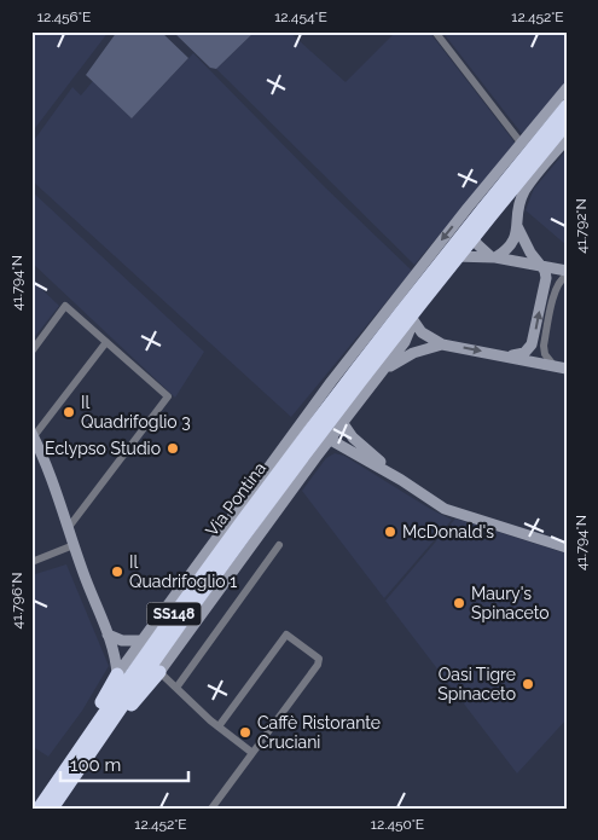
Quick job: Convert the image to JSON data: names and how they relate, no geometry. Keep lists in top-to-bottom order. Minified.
{"streets":{"highway":["Via Pontina","SS148"]},"places":["Il Quadrifoglio 3","Eclypso Studio","McDonald's","Il Quadrifoglio 1","Maury's Spinaceto","Oasi Tigre Spinaceto","Caffè Ristorante Cruciani"],"scale_bar":"100 m","coordinates":["12.456°E","12.454°E","12.452°E","41.792°N","41.794°N","41.796°N","12.450°E"]}
